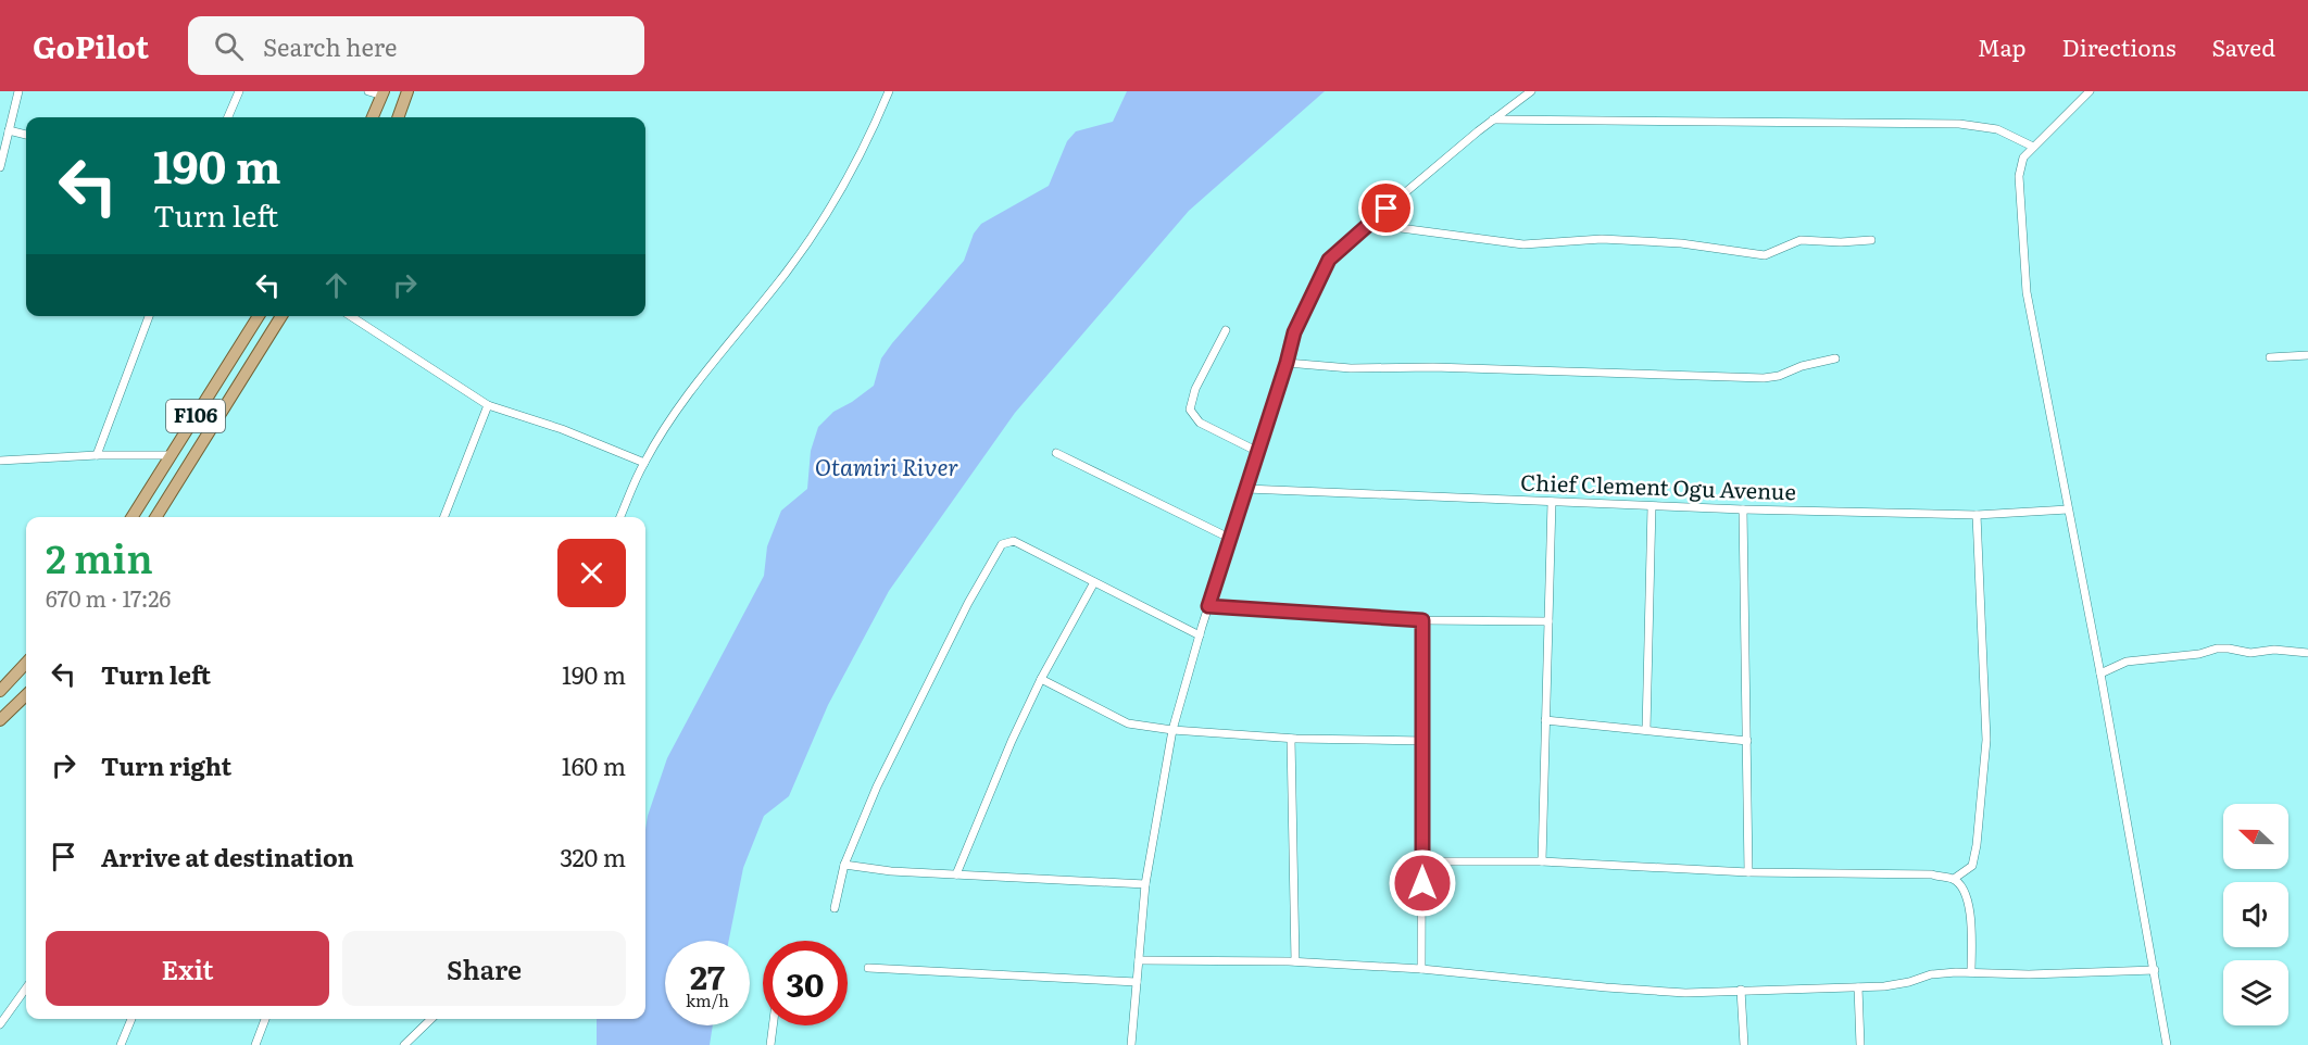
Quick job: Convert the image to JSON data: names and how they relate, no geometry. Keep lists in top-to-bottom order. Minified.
{"streets":{"main road":["F106"],"street":["Chief Clement Ogu Avenue"]},"water":["Otamiri River"],"north":"left","page":{"header":"GoPilot","search":"Search here","nav":["Map","Directions","Saved"],"turn":["190 m","Turn left"],"heading":["2 min","670 m · 17:26"],"list":[{"name":"Turn left","value":"190 m"},{"name":"Turn right","value":"160 m"},{"name":"Arrive at destination","value":"320 m"}],"buttons":["Exit","Share"],"speed":"27 km/h","limit":"30"}}
